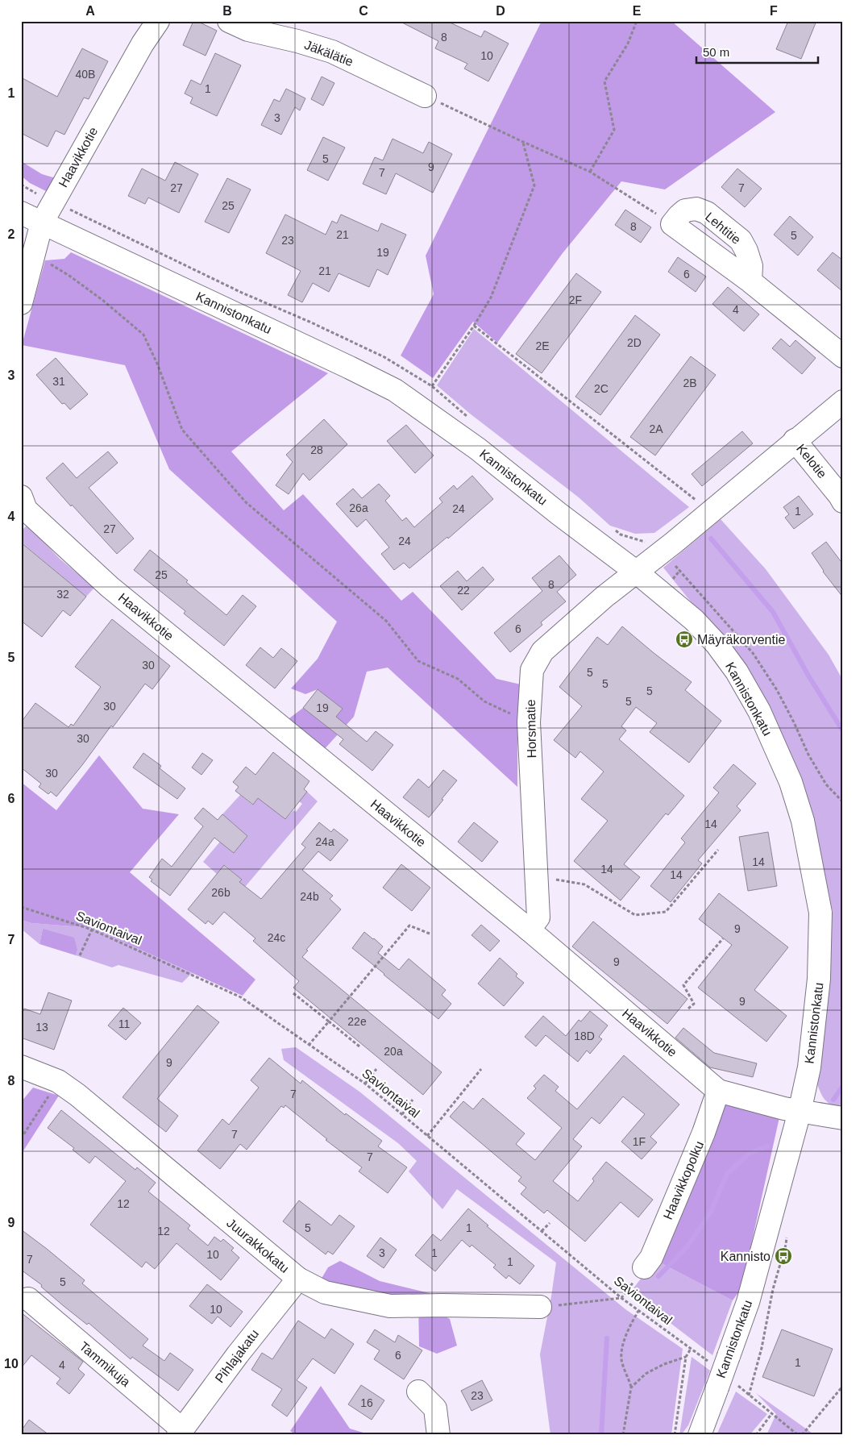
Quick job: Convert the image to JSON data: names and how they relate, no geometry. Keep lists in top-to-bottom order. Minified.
{"streets":{"street":["Jäkälätie","Haavikkotie","Lehtitie","Kannistonkatu","Kelotie","Horsmatie","Haavikkopolku","Juurakkokatu","Pihlajakatu","Tammikuja"],"path":["Saviontaival"]},"crossings":[["Haavikkotie","Kannistonkatu"],["Haavikkotie","Horsmatie"],["Haavikkotie","Haavikkopolku"],["Kannistonkatu","Horsmatie"],["Kannistonkatu","Saviontaival"],["Juurakkokatu","Pihlajakatu"],["Pihlajakatu","Tammikuja"]],"places":{"bus stop":["Mäyräkorventie","Kannisto"]},"house_numbers":["8","10","40B","1","3","5","9","7","27","7","25","8","21","5","23","19","21","6","2F","4","2D","2E","31","2B","2C","2A","28","26a","24","1","27","24","25","8","22","32","6","30","5","5","5","5","30","19","30","30","14","24a","14","14","14","26b","24b","9","24c","9","9","22e","11","13","18D","20a","9","7","7","1F","7","12","5","1","12","3","1","10","7","1","5","10","6","1","4","23","16"],"scale_bar":"50 m","grid":{"columns":["A","B","C","D","E","F"],"rows":["1","2","3","4","5","6","7","8","9","10"]}}
